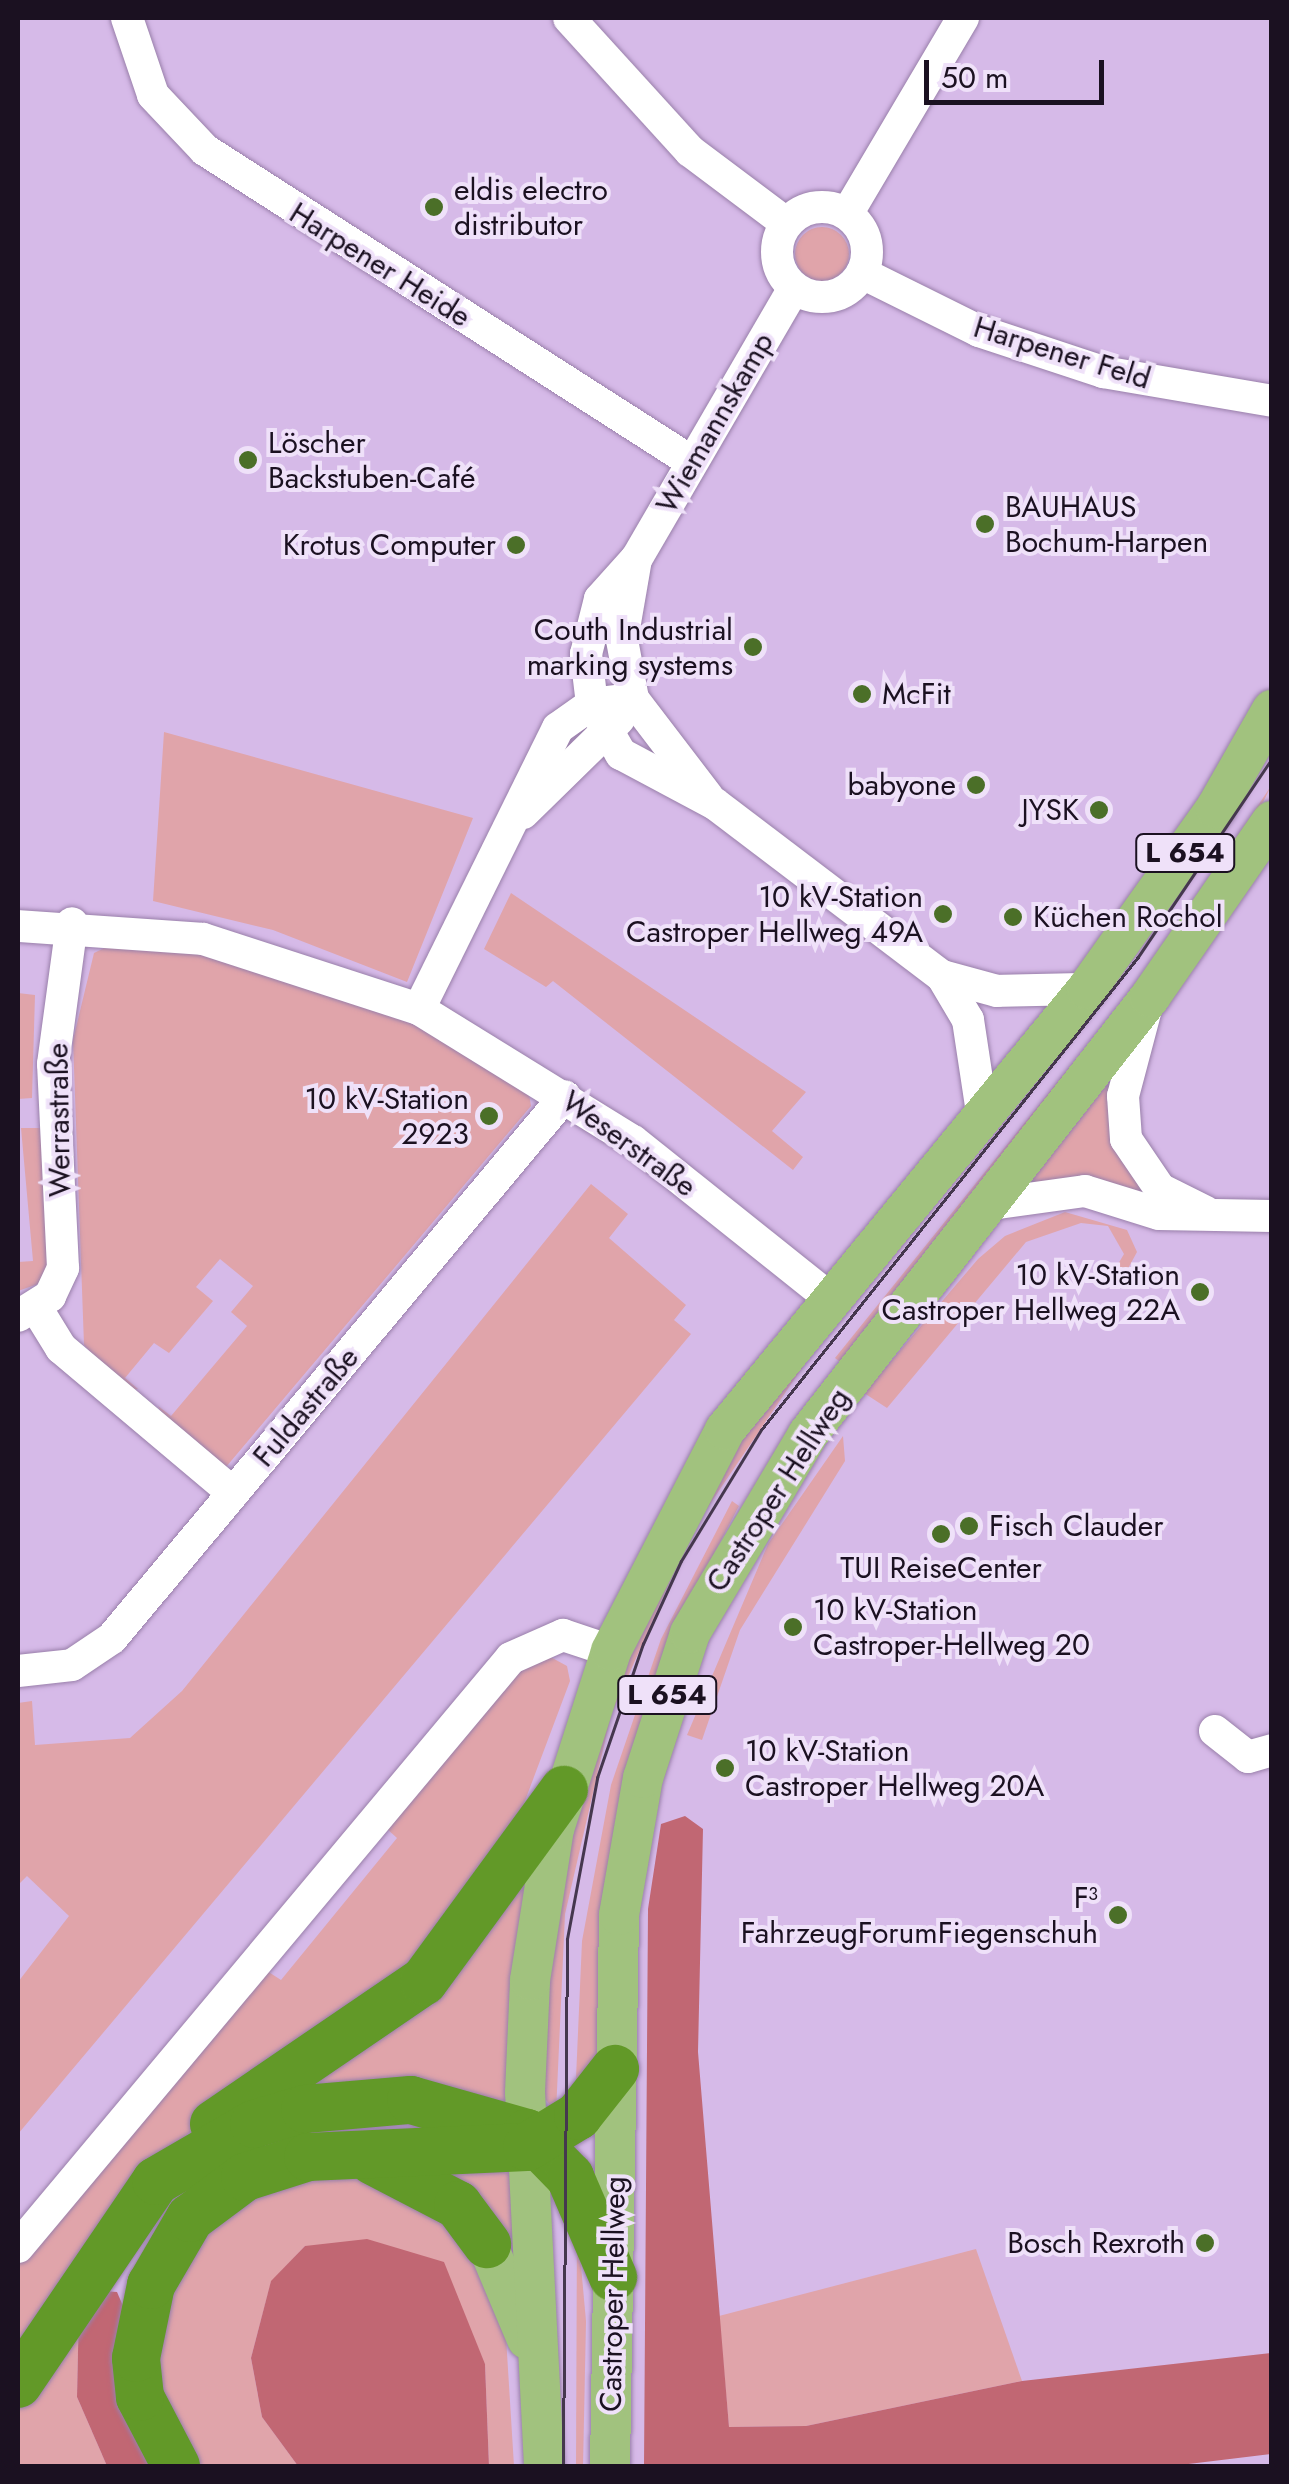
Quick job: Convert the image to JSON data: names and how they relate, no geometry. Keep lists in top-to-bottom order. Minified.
{"streets":{"main road":["L 654","Castroper Hellweg"],"street":["Harpener Heide","Harpener Feld","Wiemannskamp","Werrastraße","Weserstraße","Fuldastraße"]},"crossings":[["Harpener Heide","Wiemannskamp"],["Harpener Feld","Wiemannskamp"],["L 654","Weserstraße"],["Werrastraße","Weserstraße"],["Werrastraße","Fuldastraße"],["Weserstraße","Fuldastraße"]],"places":["eldis electro distributor","Löscher Backstuben-Café","BAUHAUS Bochum-Harpen","Krotus Computer","Couth Industrial marking systems","McFit","babyone","JYSK","10 kV-Station Castroper Hellweg 49A","Küchen Rochol","10 kV-Station 2923","10 kV-Station Castroper Hellweg 22A","Fisch Clauder","TUI ReiseCenter","10 kV-Station Castroper-Hellweg 20","10 kV-Station Castroper Hellweg 20A","F³ FahrzeugForumFiegenschuh","Bosch Rexroth"],"scale_bar":"50 m"}
